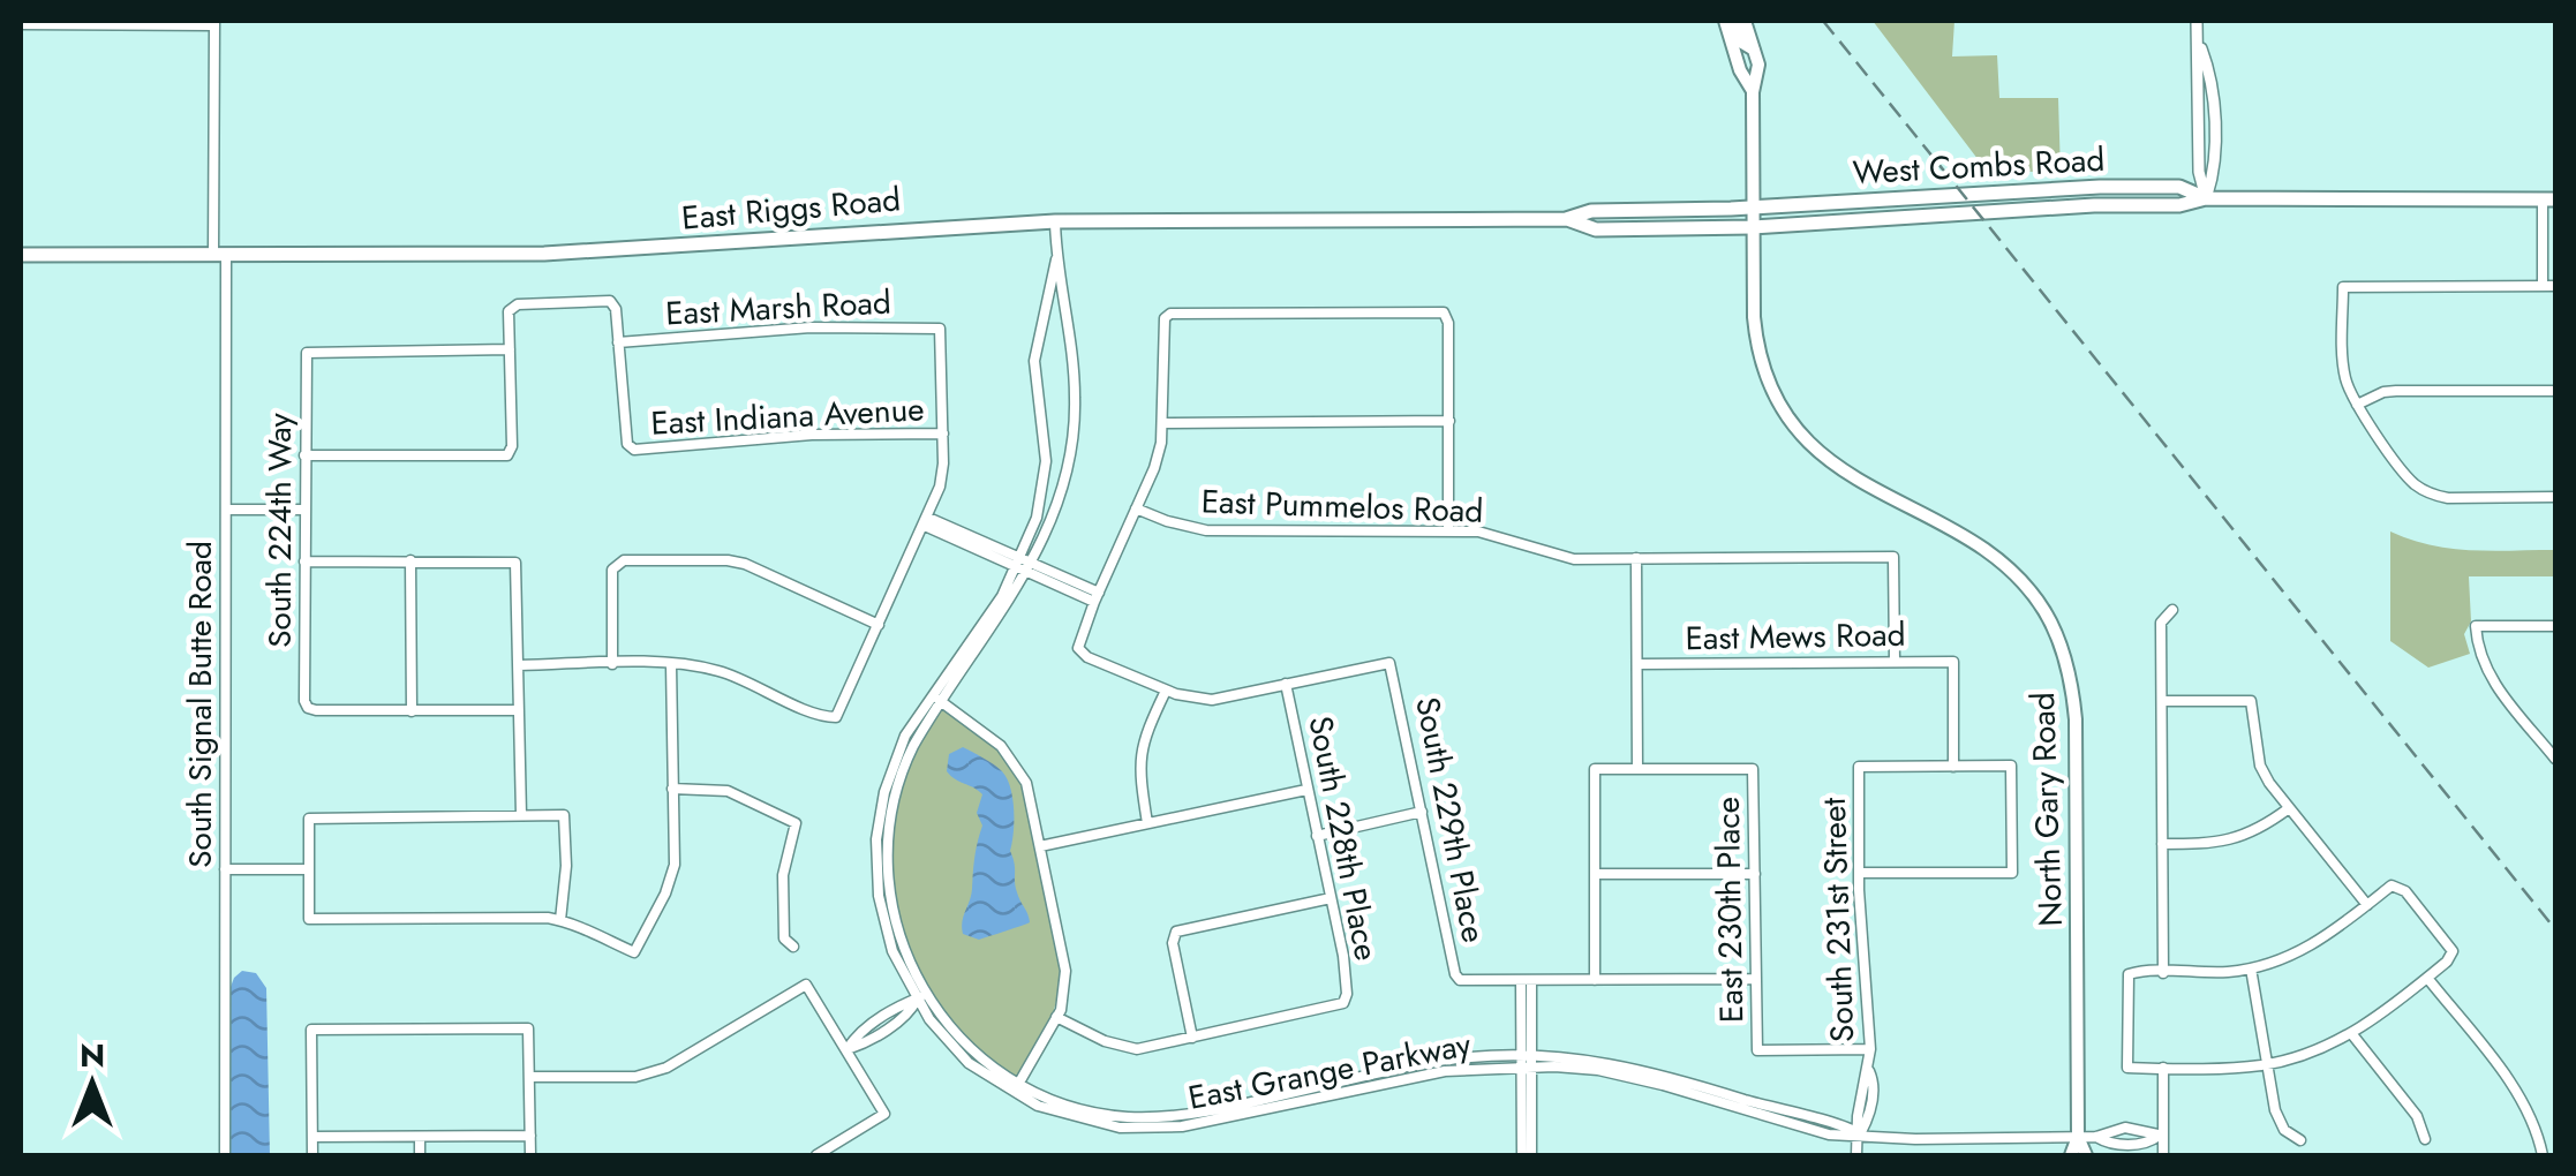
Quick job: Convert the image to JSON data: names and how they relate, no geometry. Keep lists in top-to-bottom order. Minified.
{"streets":{"main road":["West Combs Road","East Riggs Road","North Gary Road"],"street":["East Marsh Road","East Indiana Avenue","East Pummelos Road","South 224th Way","East Mews Road","South Signal Butte Road","South 229th Place","South 228th Place","East 230th Place","South 231st Street","East Grange Parkway"]},"crossings":[["West Combs Road","East Riggs Road"],["West Combs Road","North Gary Road"],["East Riggs Road","South Signal Butte Road"],["East Riggs Road","North Gary Road"],["East Marsh Road","East Indiana Avenue"],["East Pummelos Road","East Mews Road"],["East Mews Road","South 231st Street"],["North Gary Road","East Grange Parkway"],["South 229th Place","South 228th Place"],["East 230th Place","South 231st Street"],["South 231st Street","East Grange Parkway"]],"north":"top"}
